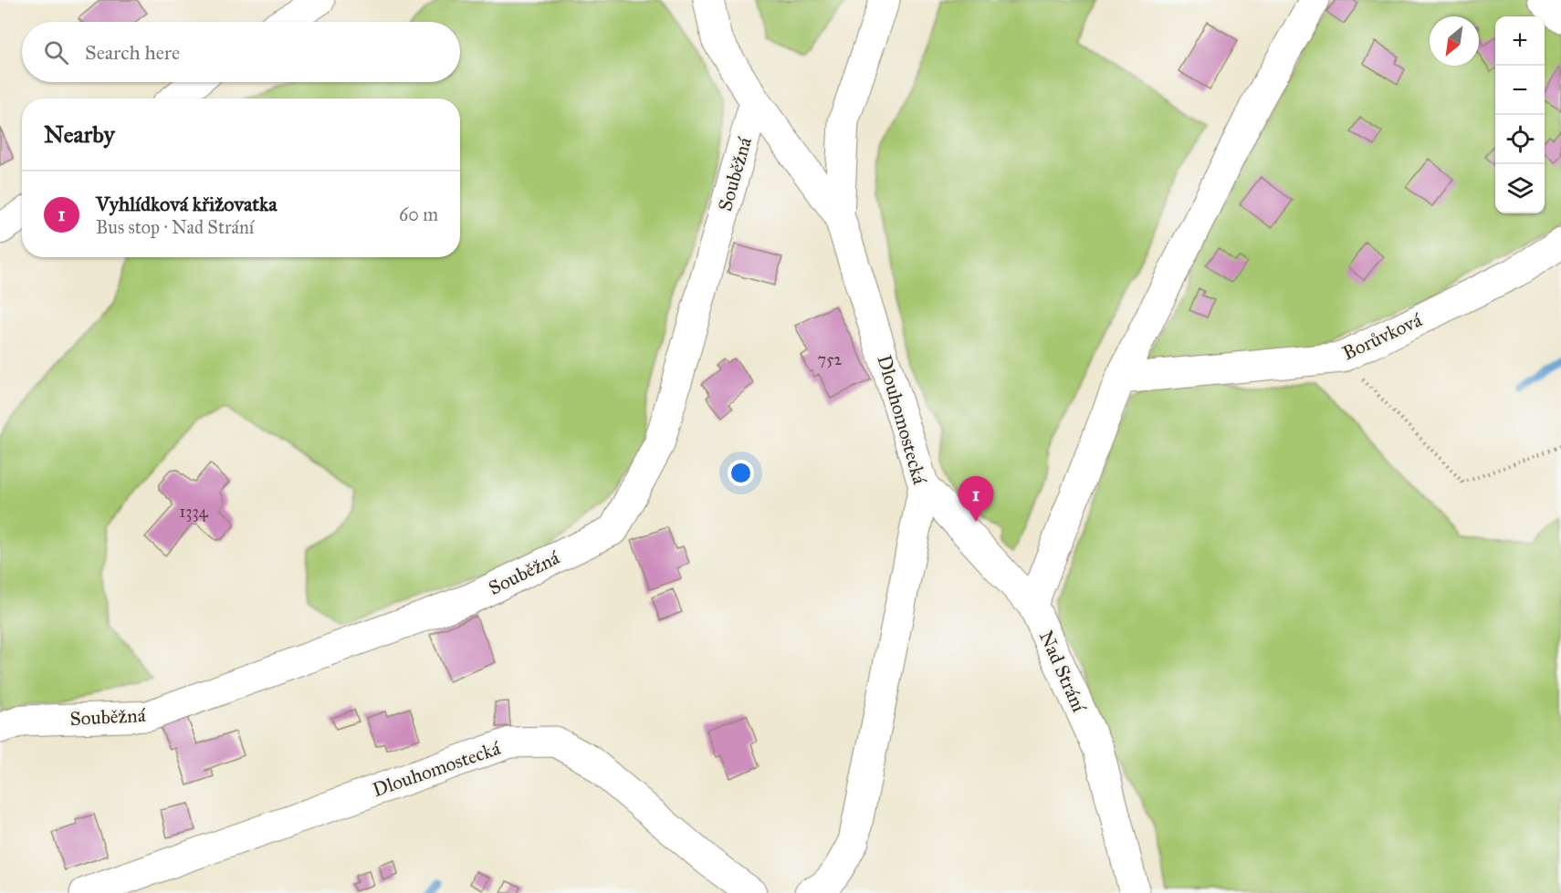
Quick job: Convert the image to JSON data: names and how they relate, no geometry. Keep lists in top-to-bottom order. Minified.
{"streets":{"street":["Souběžná","Borůvková","Dlouhomostecká","Nad Strání"]},"crossings":[["Dlouhomostecká","Nad Strání"]],"house_numbers":["752","1334"],"north":"bottom left","page":{"map_buttons":["+","−"],"search":"Search here","heading":"Nearby","list":[{"mark":"1","name":"Vyhlídková křižovatka","note":"Bus stop · Nad Strání","value":"60 m"}],"pins":"1"}}
